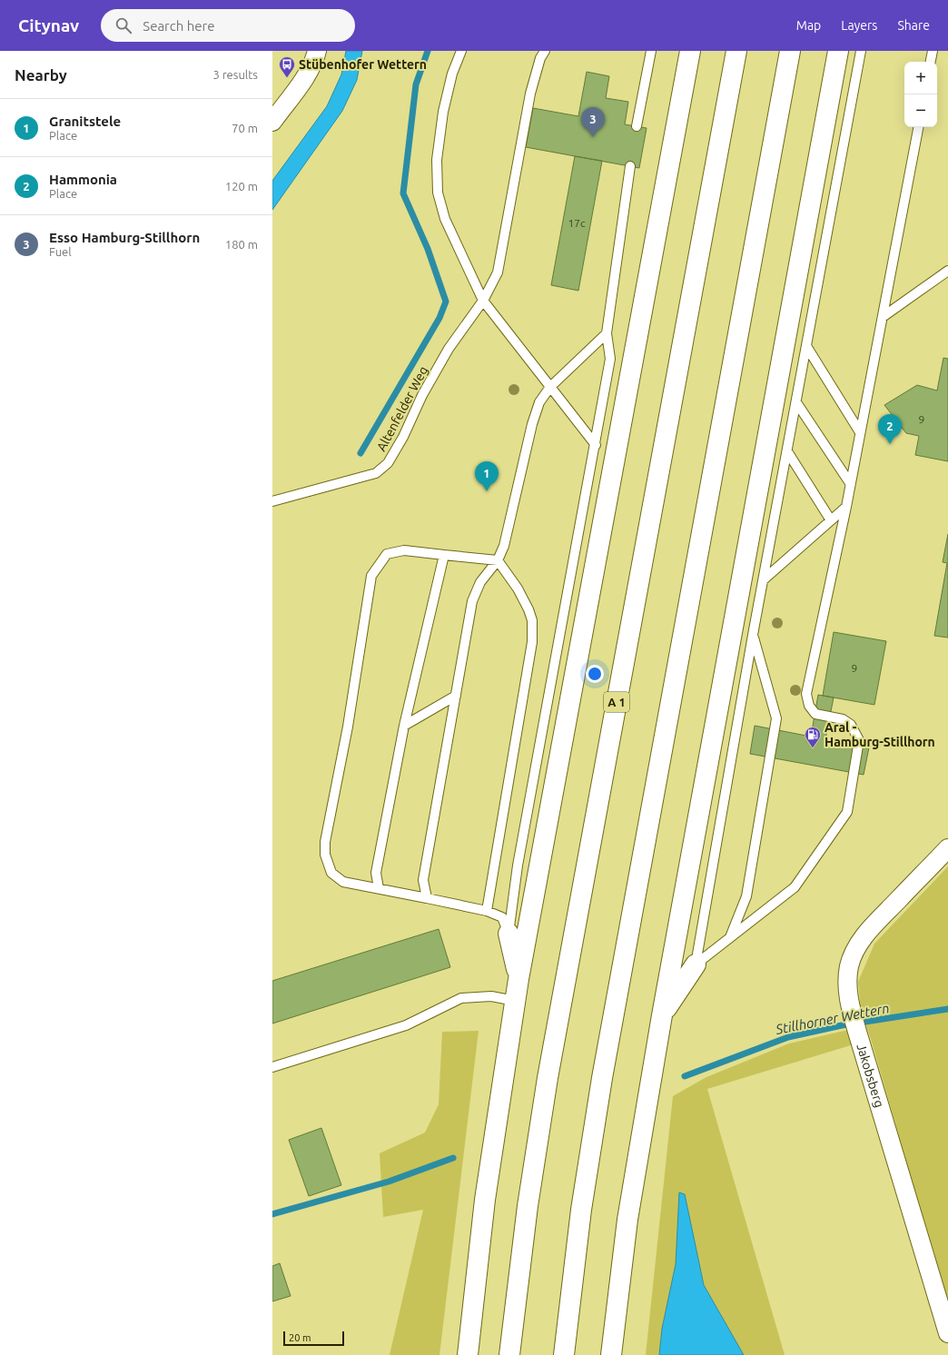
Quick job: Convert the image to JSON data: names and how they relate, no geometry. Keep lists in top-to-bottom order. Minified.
{"streets":{"highway":["A 1"],"street":["Jakobsberg"],"lane":["Altenfelder Weg"]},"water":["Stillhorner Wettern"],"places":{"bus stop":["Stübenhofer Wettern"],"fuel station":["Aral - Hamburg-Stillhorn"]},"house_numbers":["17c","9","9"],"scale_bar":"20 m","page":{"header":"Citynav","search":"Search here","nav":["Map","Layers","Share"],"heading":["Nearby","3 results"],"map_buttons":["+","−"],"list":[{"mark":"1","name":"Granitstele","note":"Place","value":"70 m"},{"mark":"2","name":"Hammonia","note":"Place","value":"120 m"},{"mark":"3","name":"Esso Hamburg-Stillhorn","note":"Fuel","value":"180 m"}],"pins":["3","2","1"],"scale":"20 m"}}
